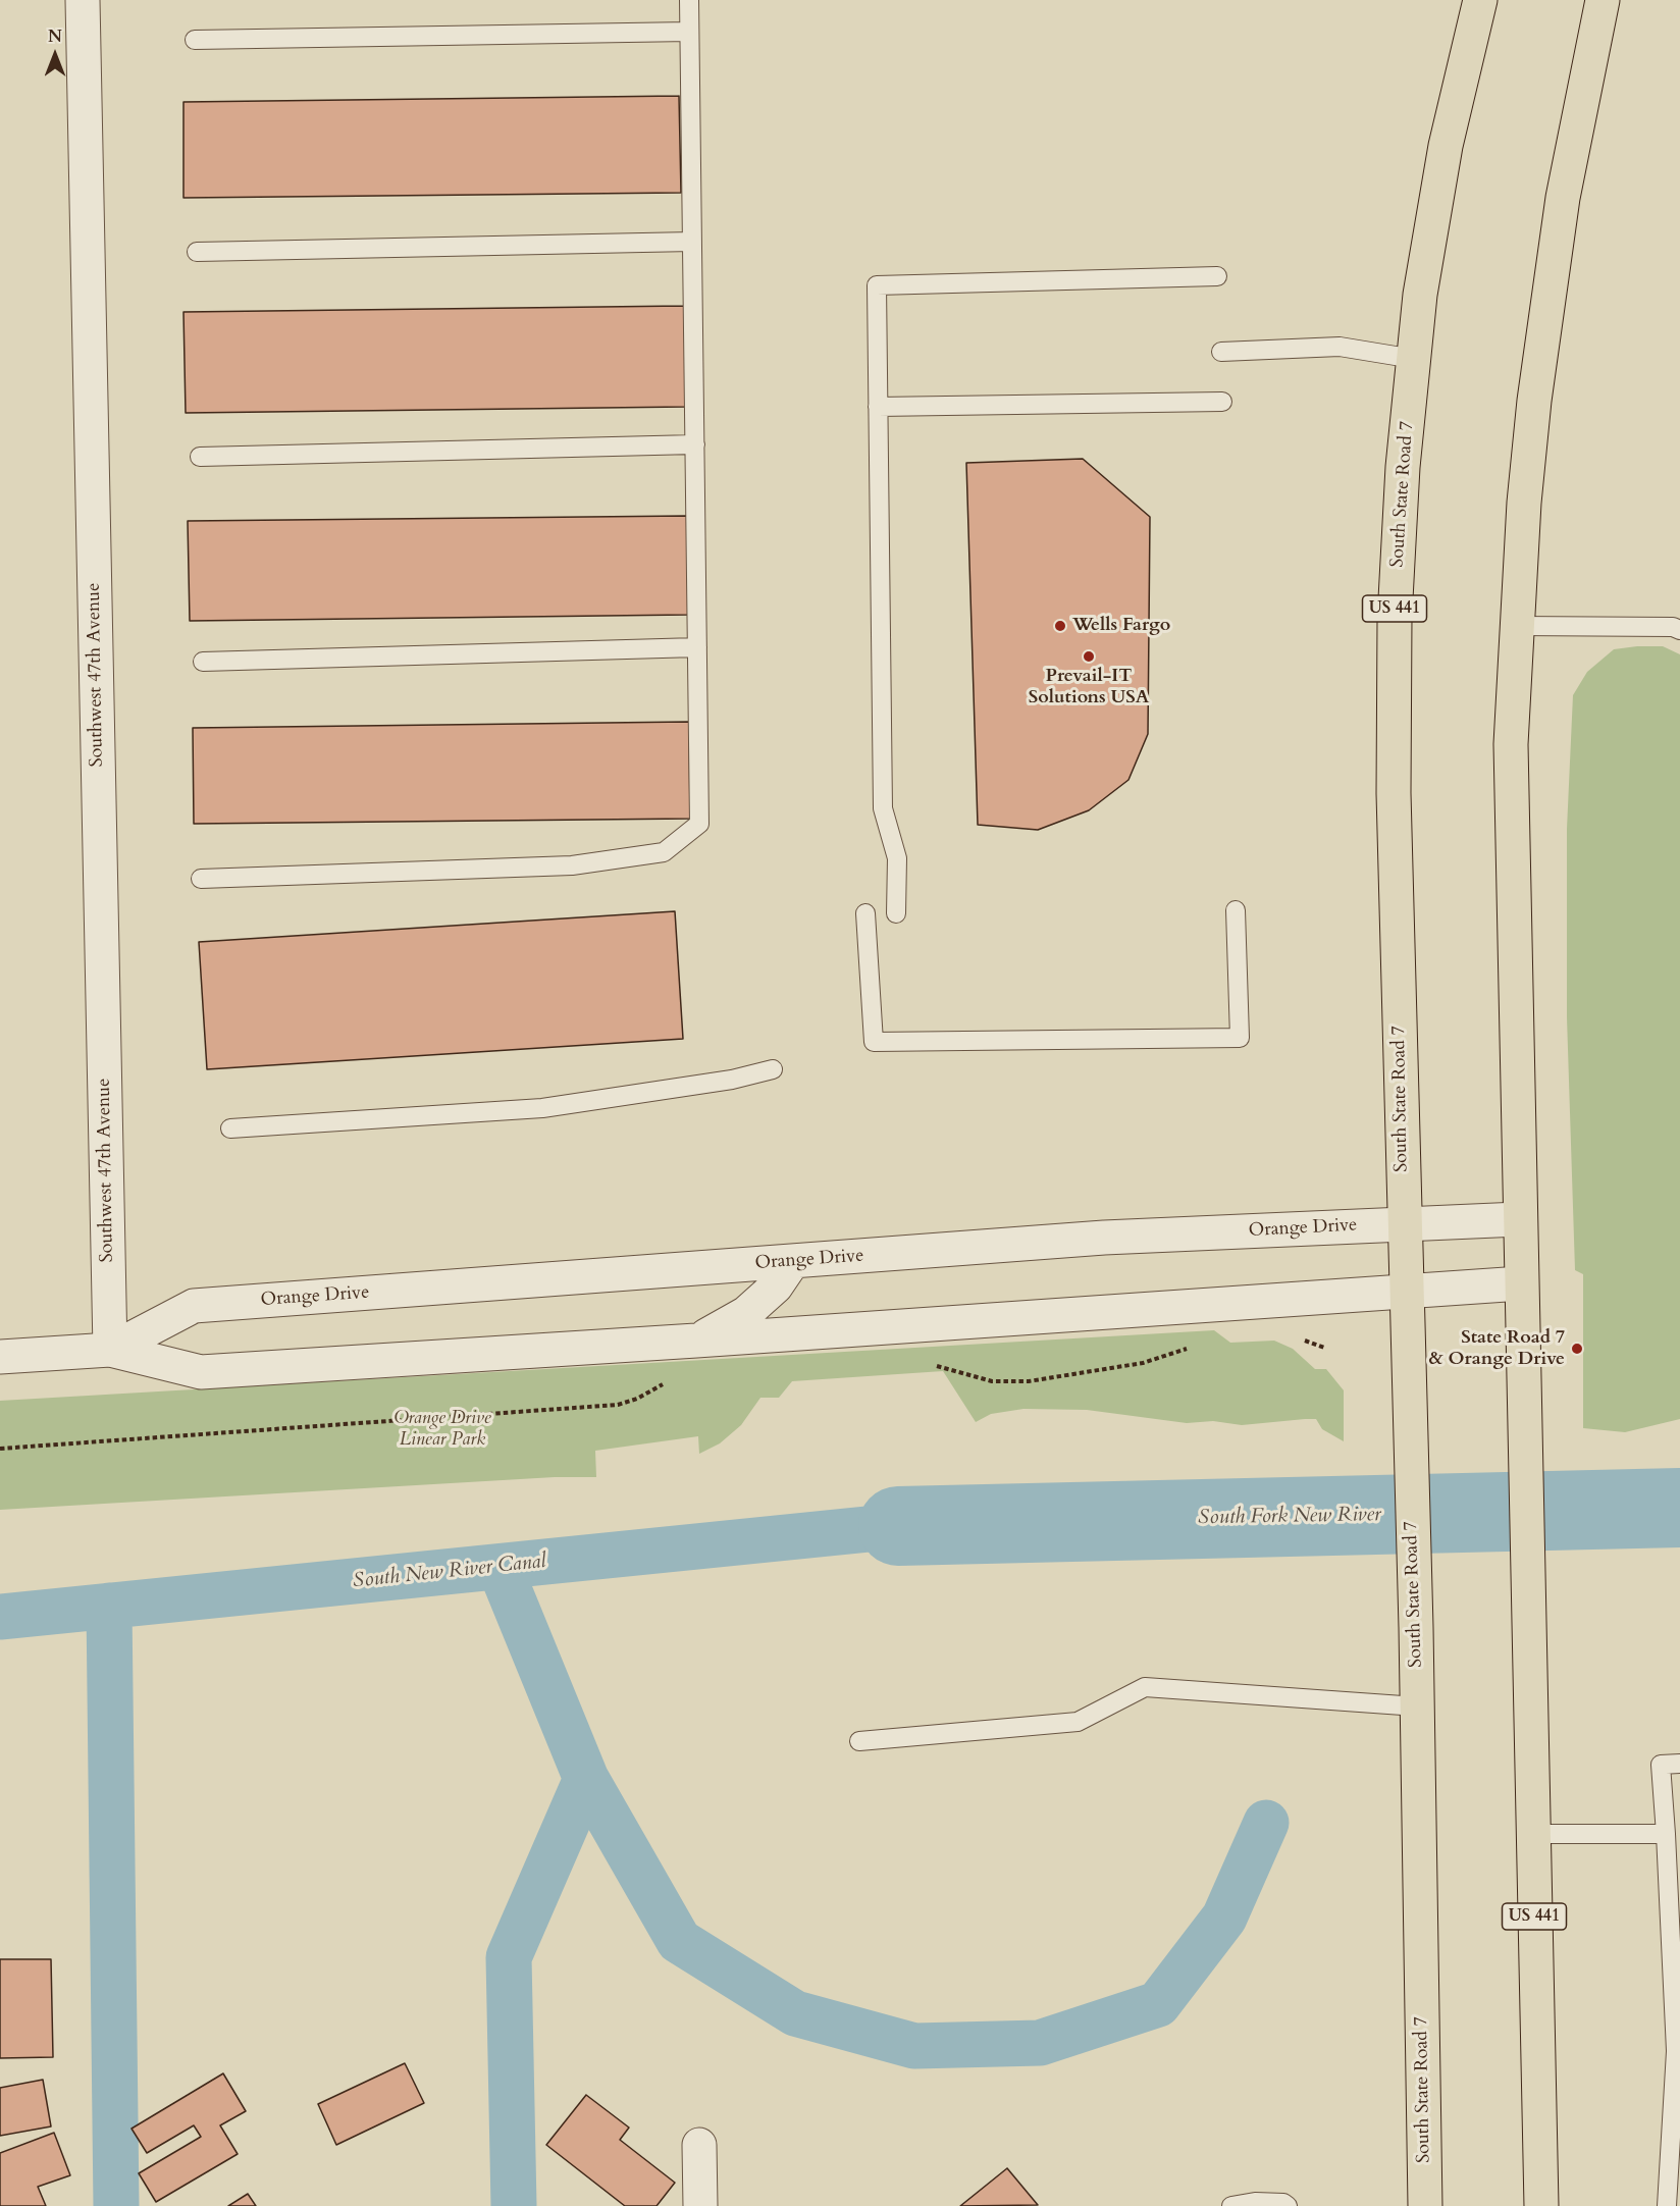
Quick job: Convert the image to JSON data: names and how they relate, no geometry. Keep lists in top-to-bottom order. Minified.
{"streets":{"main road":["South State Road 7","US 441"],"street":["Southwest 47th Avenue","Orange Drive"]},"crossings":[["South State Road 7","Orange Drive"],["US 441","Orange Drive"],["Southwest 47th Avenue","Orange Drive"]],"water":["South Fork New River","South New River Canal"],"parks":["Orange Drive Linear Park"],"places":["Wells Fargo","Prevail-IT Solutions USA","State Road 7 & Orange Drive"],"north":"top"}
